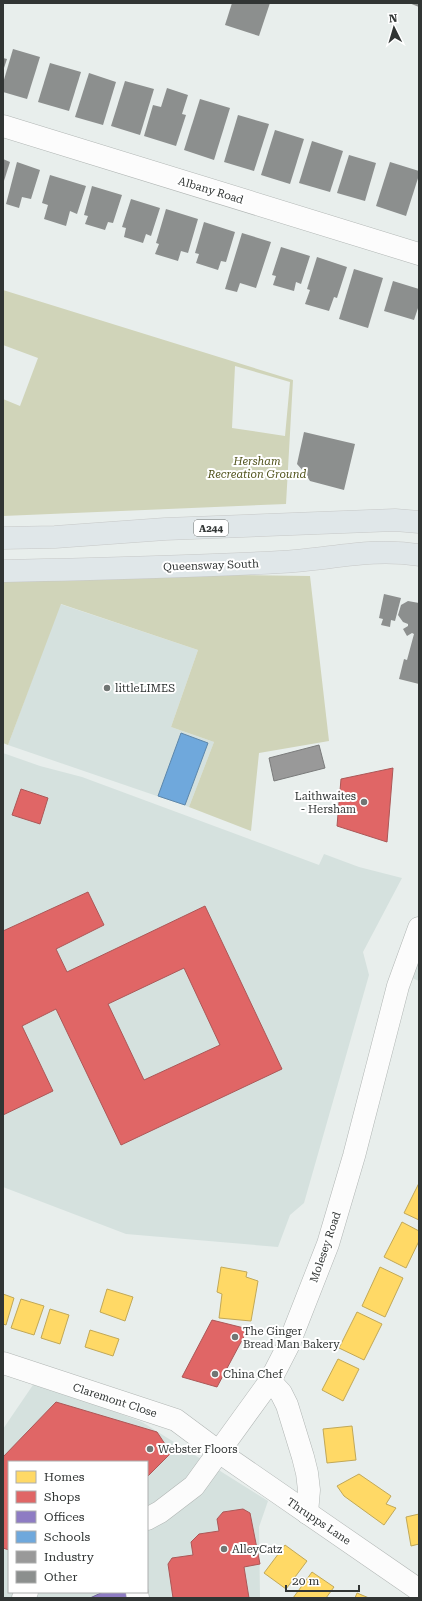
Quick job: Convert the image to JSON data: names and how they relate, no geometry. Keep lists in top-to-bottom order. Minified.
{"streets":{"main road":["A244","Queensway South"],"street":["Albany Road","Molesey Road","Claremont Close","Thrupps Lane"]},"crossings":[["Molesey Road","Claremont Close"],["Molesey Road","Thrupps Lane"],["Claremont Close","Thrupps Lane"]],"parks":["Hersham Recreation Ground"],"places":["littleLIMES","Laithwaites - Hersham","The Ginger Bread Man Bakery","China Chef","Webster Floors","AlleyCatz"],"legend":["Homes","Shops","Offices","Schools","Industry","Other"],"scale_bar":"20 m","north":"top"}
